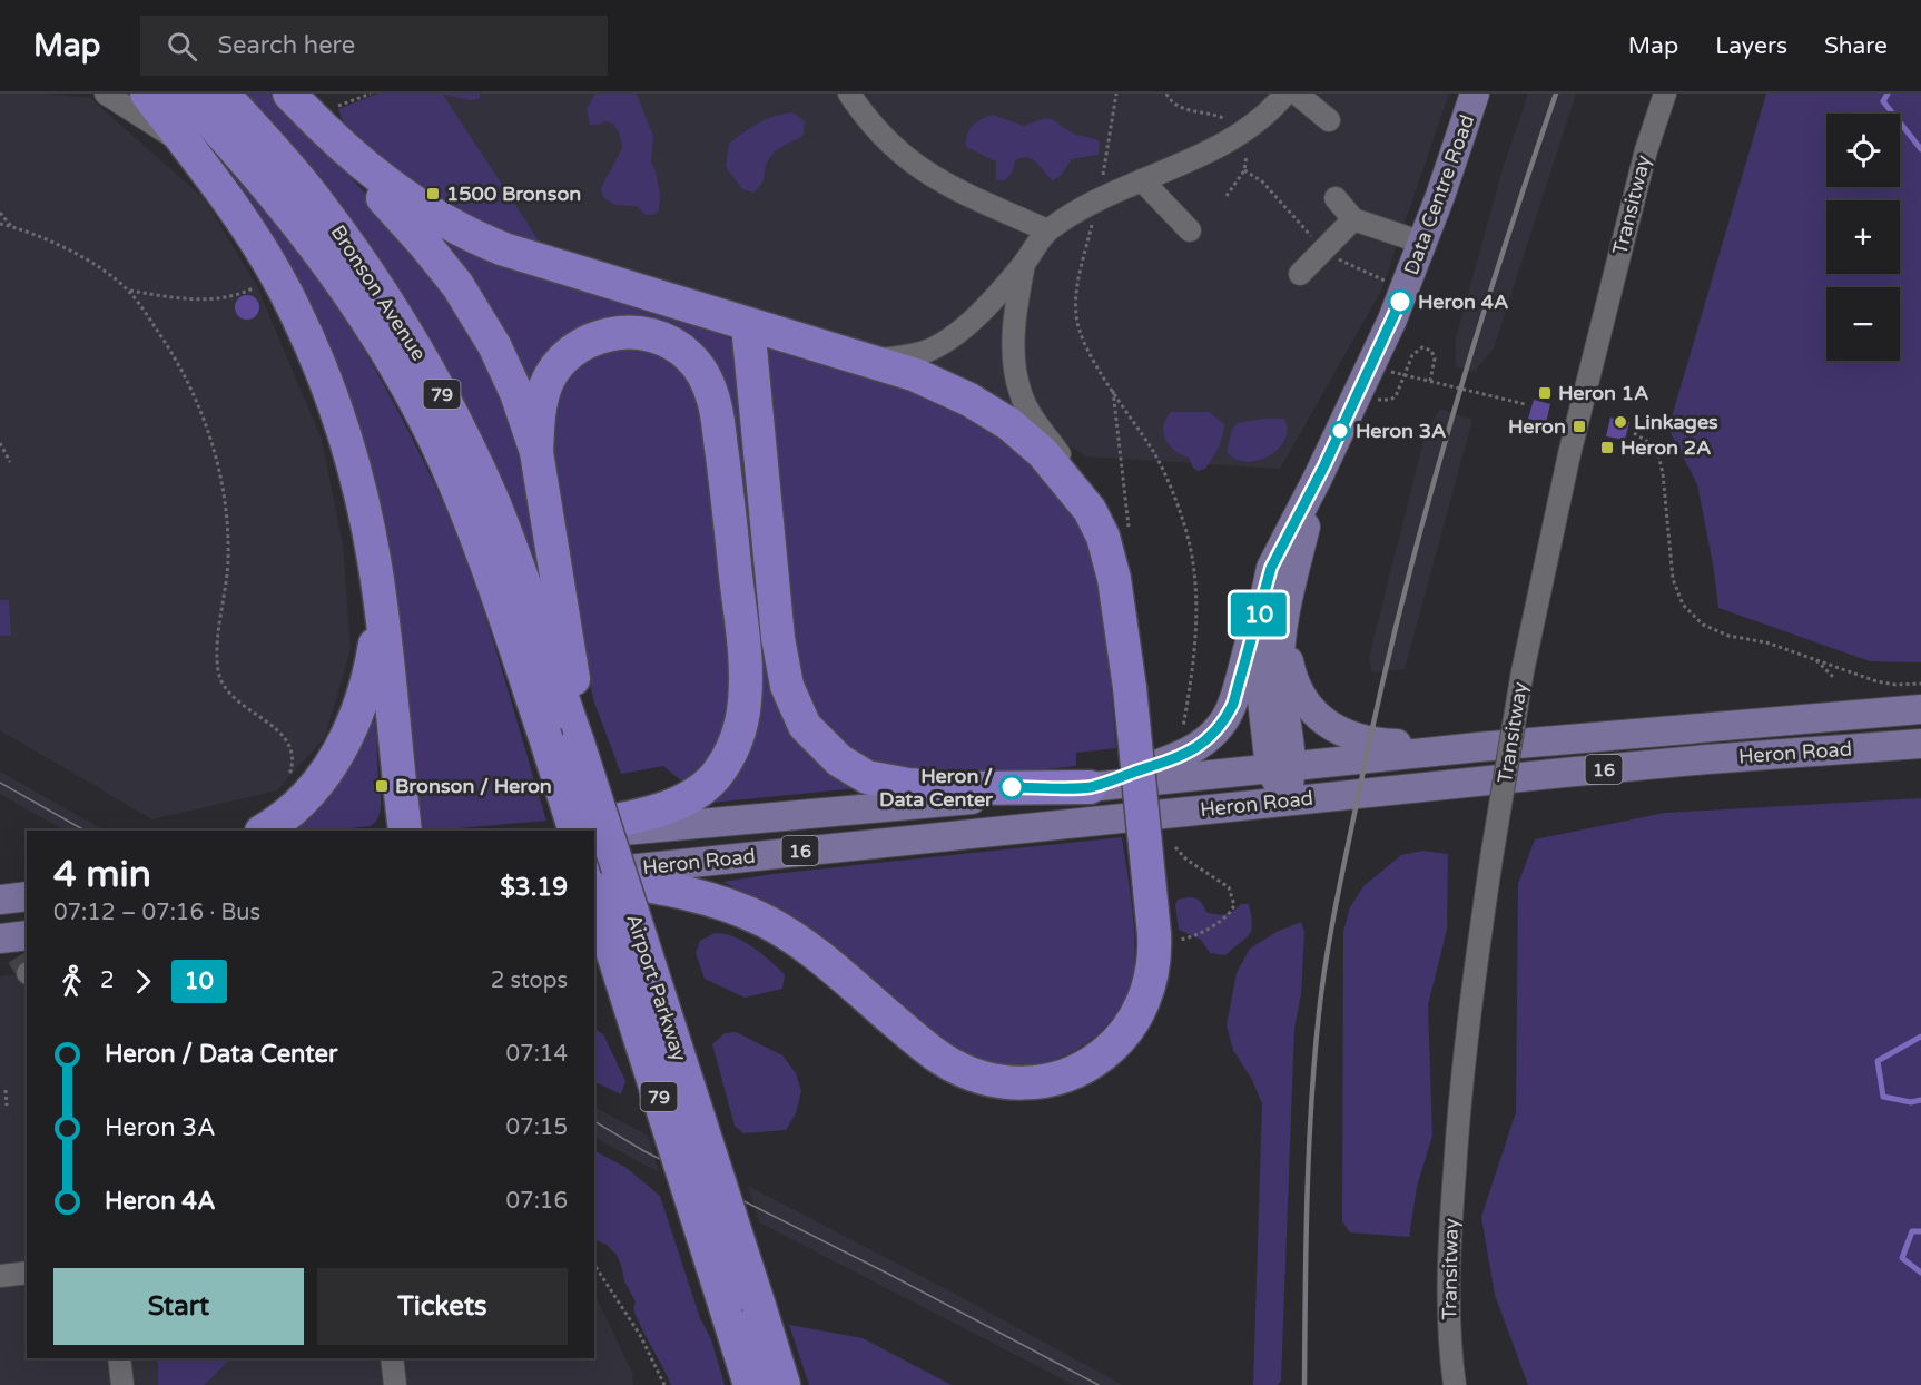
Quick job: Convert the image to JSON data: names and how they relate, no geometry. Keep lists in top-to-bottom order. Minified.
{"streets":{"highway":["Bronson Avenue","79","Airport Parkway"],"main road":["Data Centre Road","Heron Road","16"],"street":["Transitway"]},"crossings":[["Data Centre Road","Heron Road"],["Bronson Avenue","Airport Parkway"]],"places":{"transit":["1500 Bronson","Heron 1A","Heron","Heron 2A","Bronson / Heron"],"other":["Heron 4A","Linkages","Heron 3A","Heron / Data Center"]},"lines":["bus line 10"],"page":{"header":"Map","search":"Search here","nav":["Map","Layers","Share"],"on_map":"10","map_buttons":["+","−"],"heading":["4 min","07:12 – 07:16 · Bus","$3.19"],"legs":["2","10","2 stops"],"list":[{"name":"Heron / Data Center","value":"07:14"},{"name":"Heron 3A","value":"07:15"},{"name":"Heron 4A","value":"07:16"}],"buttons":["Start","Tickets"]}}
